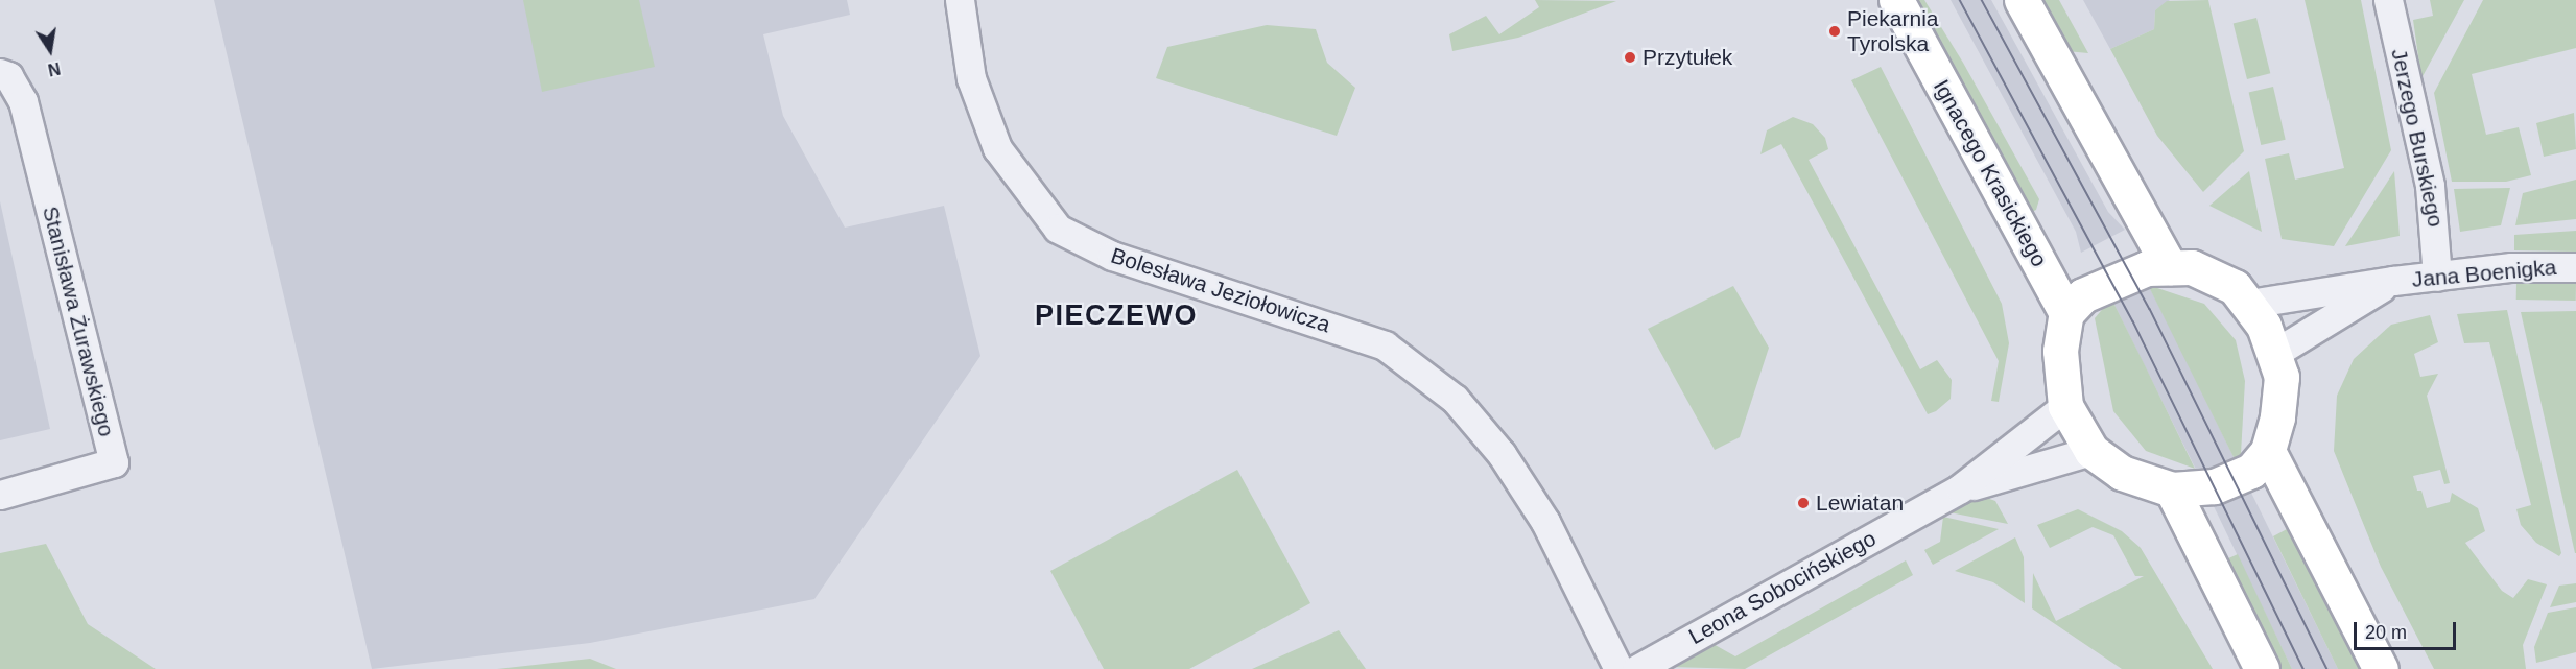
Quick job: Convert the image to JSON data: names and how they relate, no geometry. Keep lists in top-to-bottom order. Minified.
{"streets":{"main road":["Ignacego Krasickiego"],"street":["Jerzego Burskiego","Jana Boenigka","Bolesława Jeziołowicza","Stanisława Żurawskiego","Leona Sobocińskiego"]},"crossings":[["Jerzego Burskiego","Jana Boenigka"]],"districts":["PIECZEWO"],"places":["Piekarnia Tyrolska","Przytułek","Lewiatan"],"scale_bar":"20 m","north":"bottom"}
